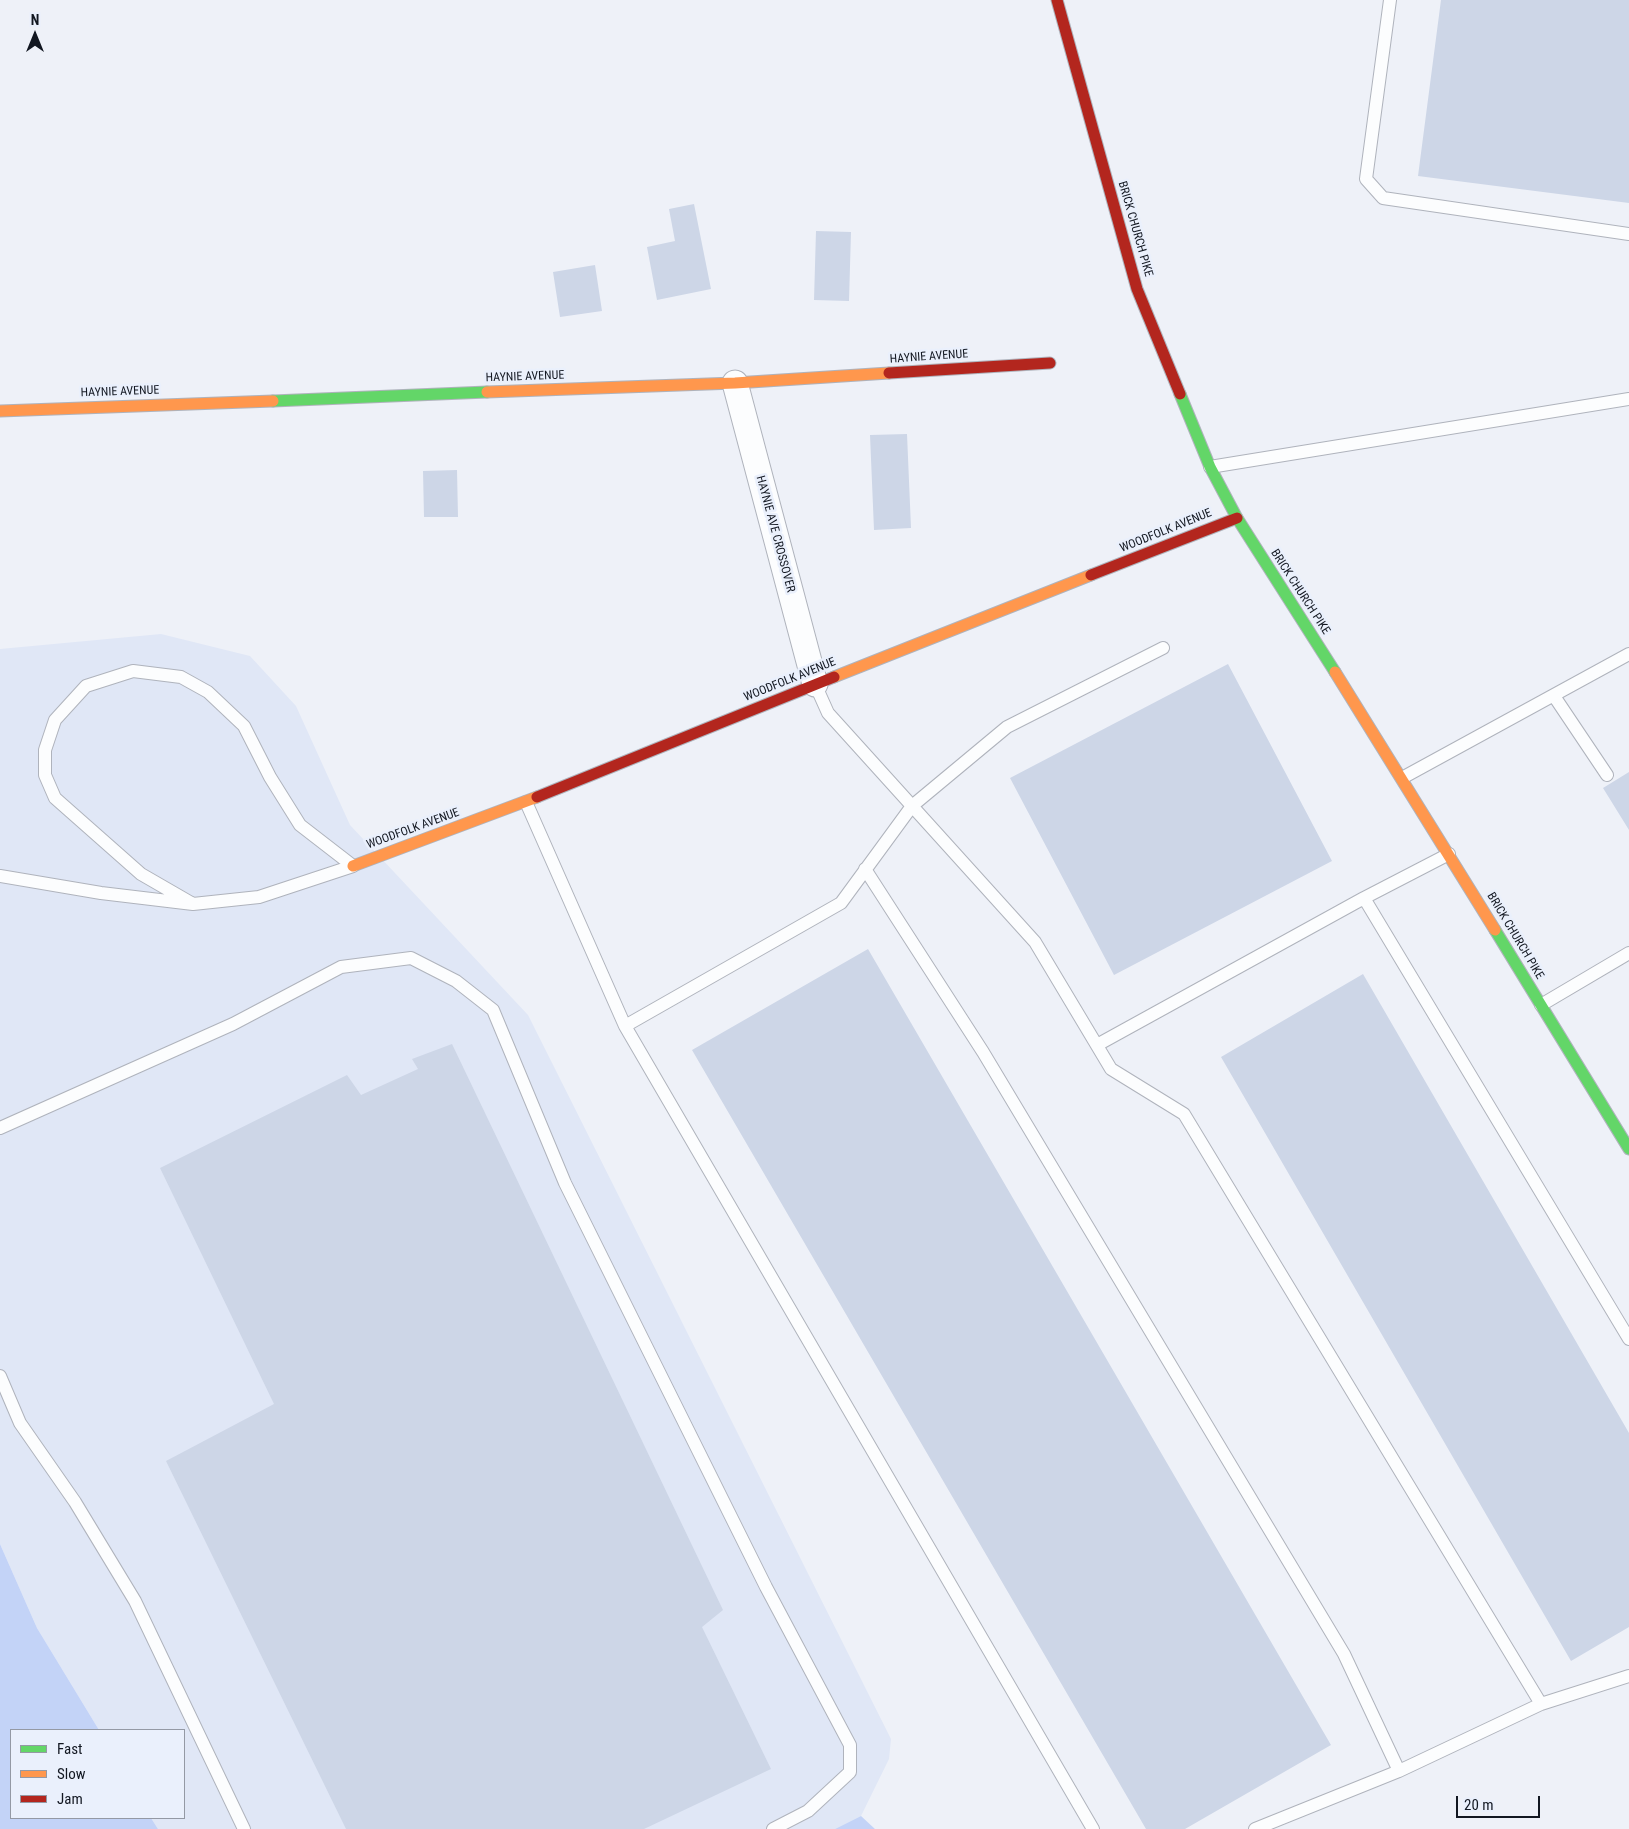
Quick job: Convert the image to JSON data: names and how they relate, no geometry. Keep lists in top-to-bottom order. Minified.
{"streets":{"street":["BRICK CHURCH PIKE","HAYNIE AVENUE","WOODFOLK AVENUE","HAYNIE AVE CROSSOVER"]},"crossings":[["BRICK CHURCH PIKE","WOODFOLK AVENUE"],["HAYNIE AVENUE","HAYNIE AVE CROSSOVER"],["WOODFOLK AVENUE","HAYNIE AVE CROSSOVER"]],"legend":["Fast","Slow","Jam"],"scale_bar":"20 m","north":"top"}
